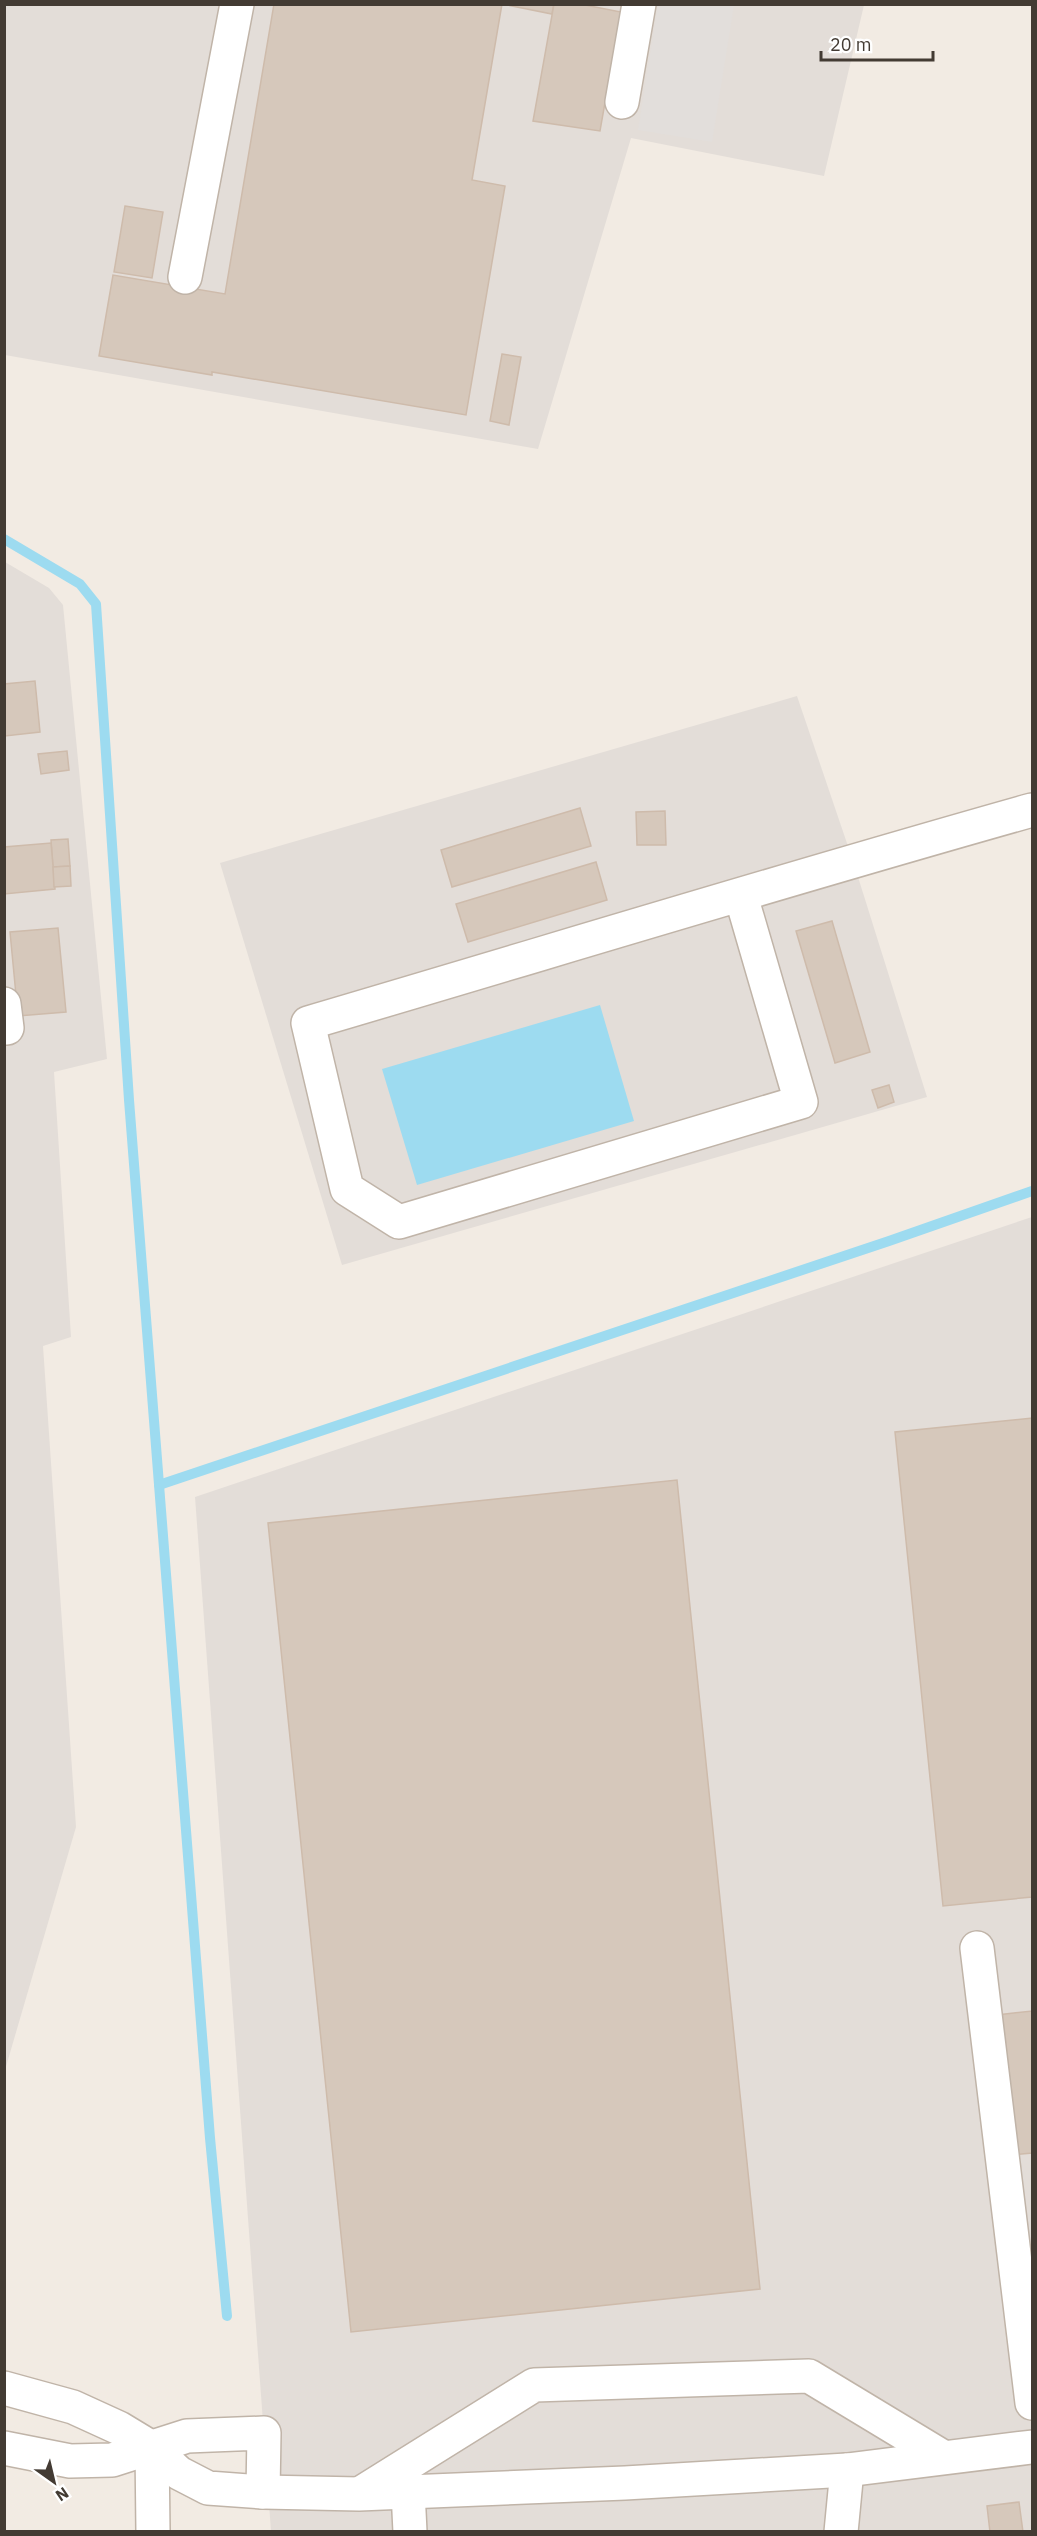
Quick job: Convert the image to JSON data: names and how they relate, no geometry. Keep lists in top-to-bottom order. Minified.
{"scale_bar":"20 m","north":"bottom right"}
